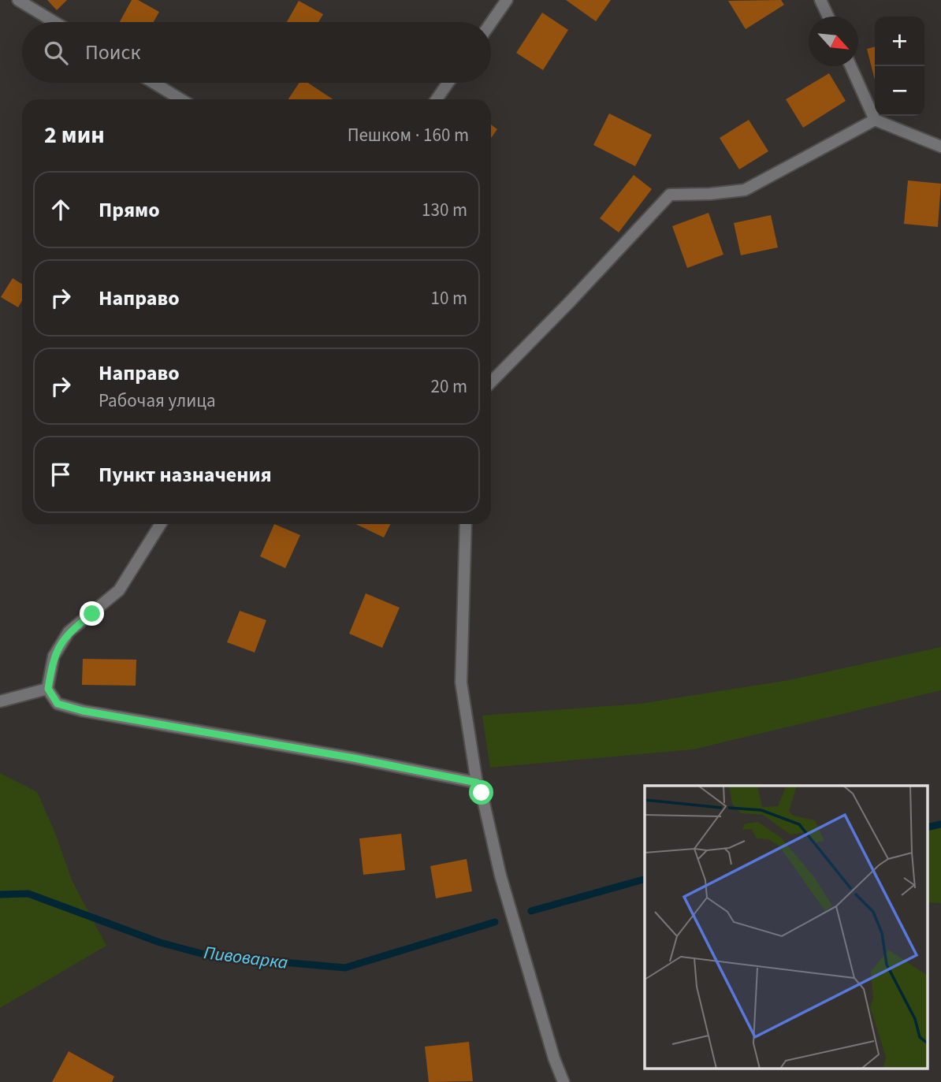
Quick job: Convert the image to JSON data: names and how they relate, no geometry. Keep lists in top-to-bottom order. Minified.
{"water":["Пивоварка"],"north":"bottom right","page":{"map_buttons":["+","−"],"search":"Поиск","heading":["2 мин","Пешком · 160 m"],"list":[["Прямо","130 m"],["Направо","10 m"],["Направо","Рабочая улица","20 m"],"Пункт назначения"]}}
